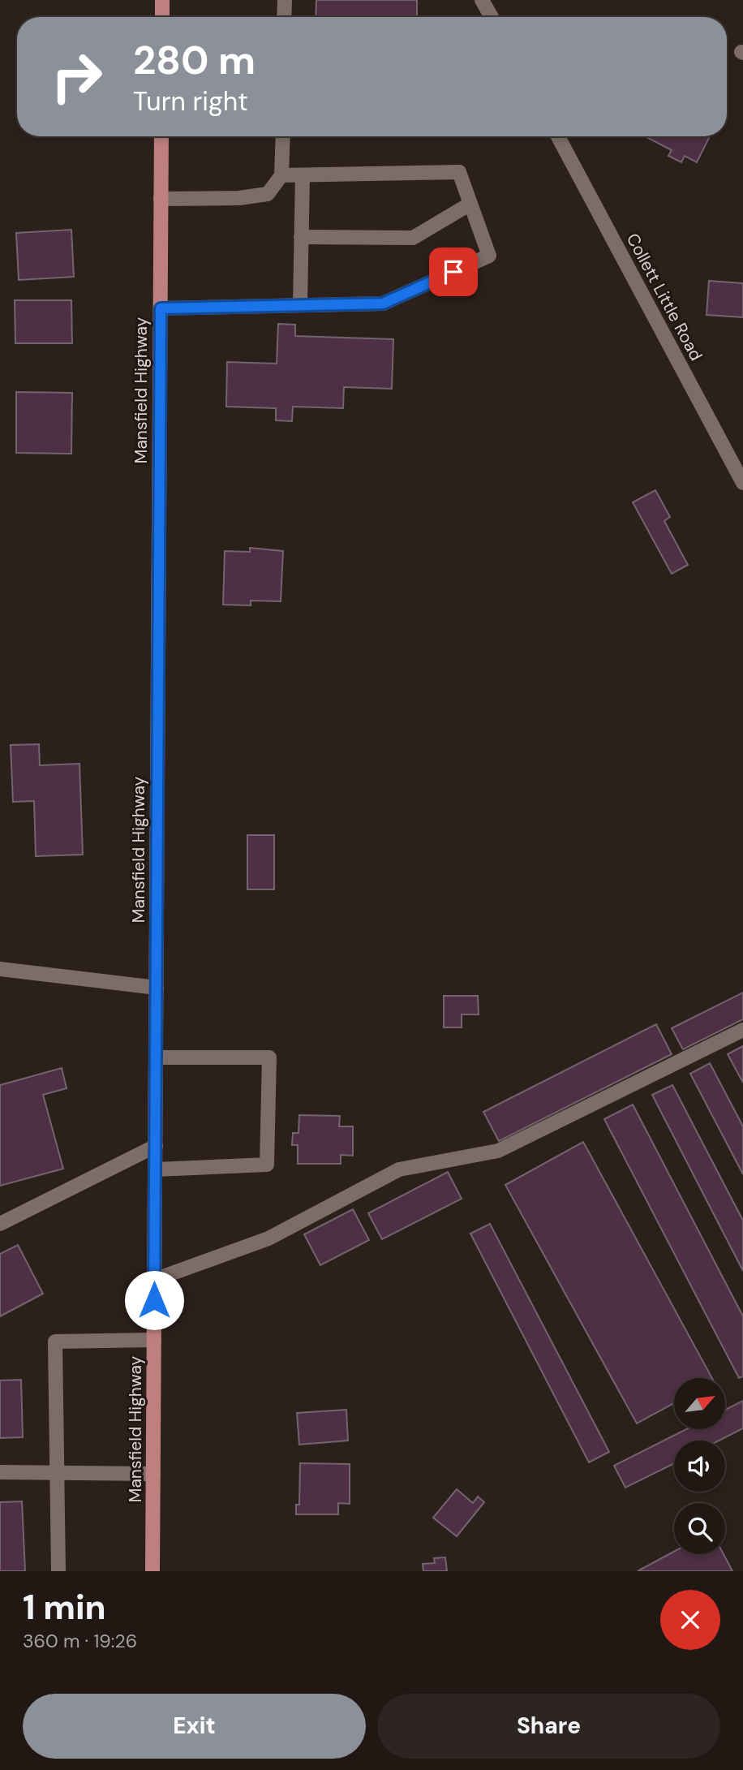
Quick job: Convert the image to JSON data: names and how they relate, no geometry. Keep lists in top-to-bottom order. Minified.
{"streets":{"main road":["Mansfield Highway"],"street":["Collett Little Road"]},"north":"top right","page":{"turn":["280 m","Turn right"],"heading":["1 min","360 m · 19:26"],"buttons":["Exit","Share"]}}
